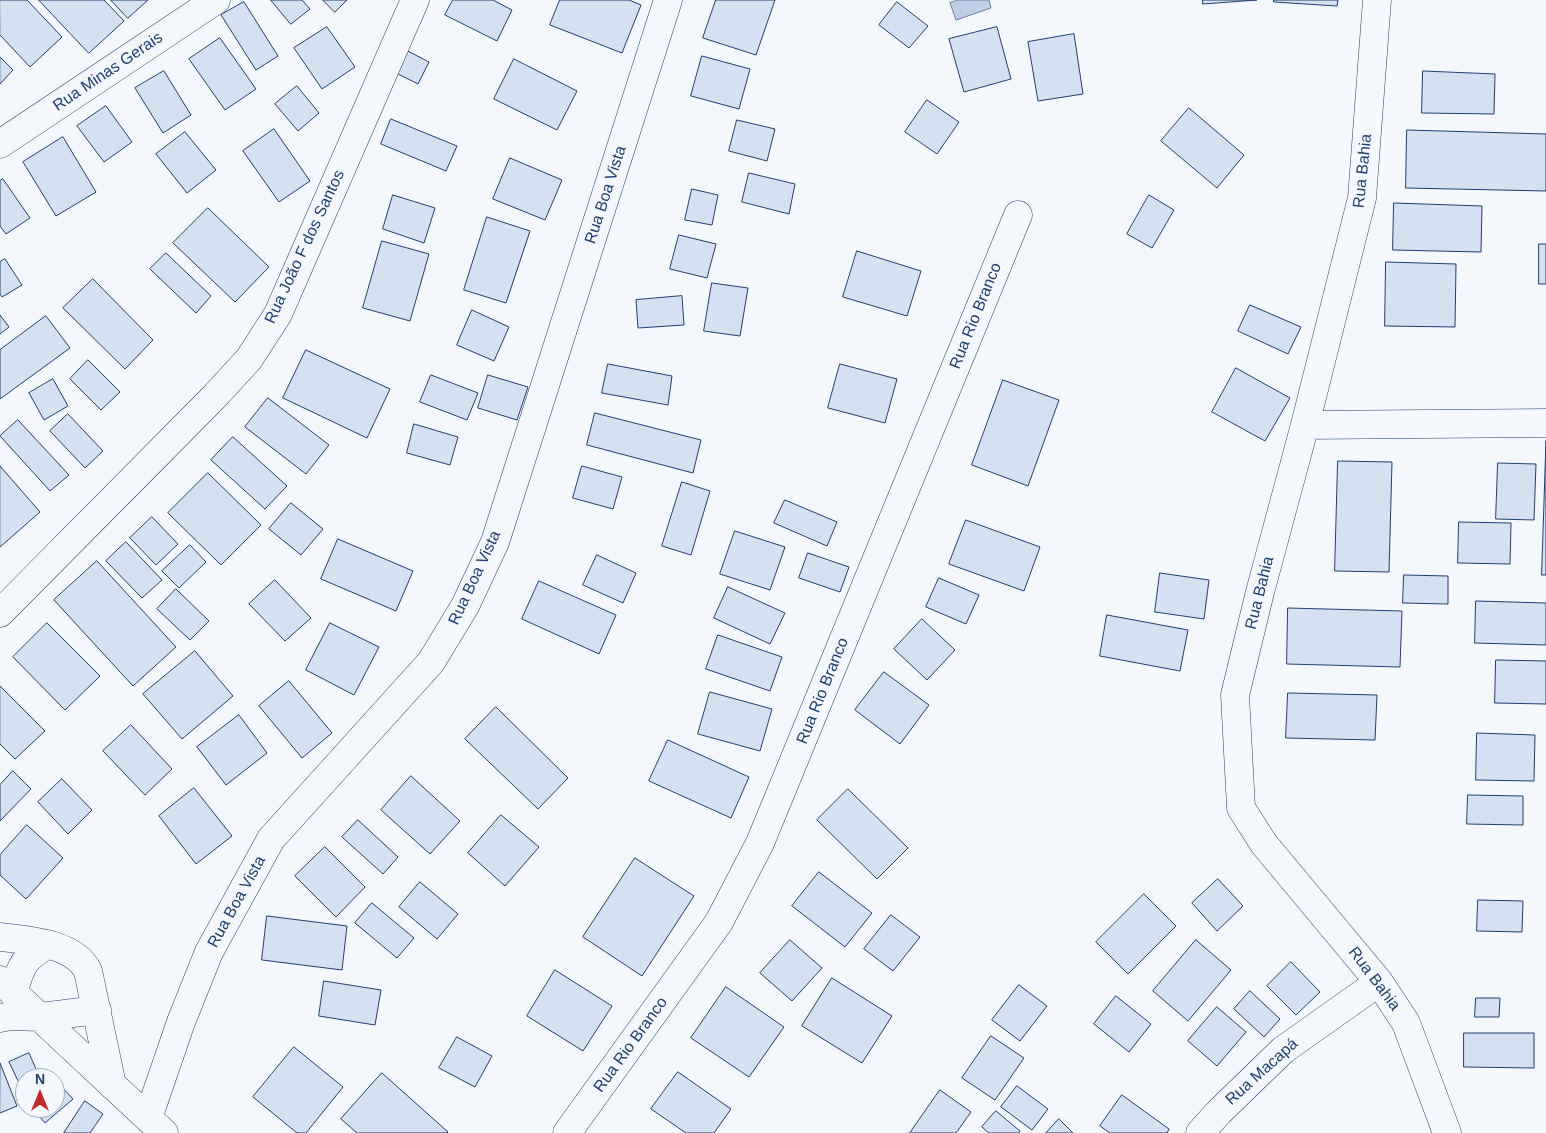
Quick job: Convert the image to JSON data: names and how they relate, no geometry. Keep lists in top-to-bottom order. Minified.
{"streets":{"street":["Rua Minas Gerais","Rua Bahia","Rua Boa Vista","Rua João F dos Santos","Rua Rio Branco","Rua Macapá"]},"crossings":[["Rua Bahia","Rua Macapá"]],"north":"top"}
